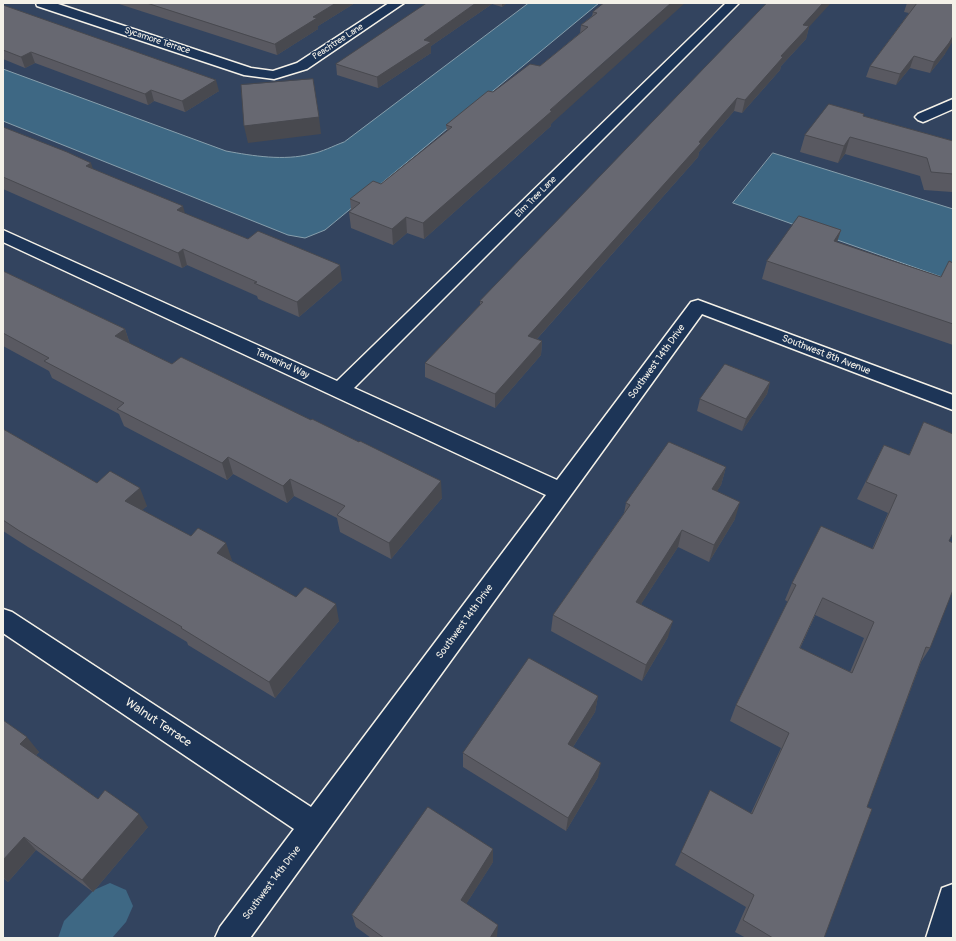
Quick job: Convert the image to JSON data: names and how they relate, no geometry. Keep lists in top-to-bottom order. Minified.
{"streets":{"street":["Sycamore Terrace","Peachtree Lane","Elm Tree Lane","Southwest 8th Avenue","Southwest 14th Drive","Tamarind Way","Walnut Terrace"]},"crossings":[["Sycamore Terrace","Peachtree Lane"],["Elm Tree Lane","Tamarind Way"],["Southwest 8th Avenue","Southwest 14th Drive"],["Southwest 14th Drive","Tamarind Way"],["Southwest 14th Drive","Walnut Terrace"]]}
